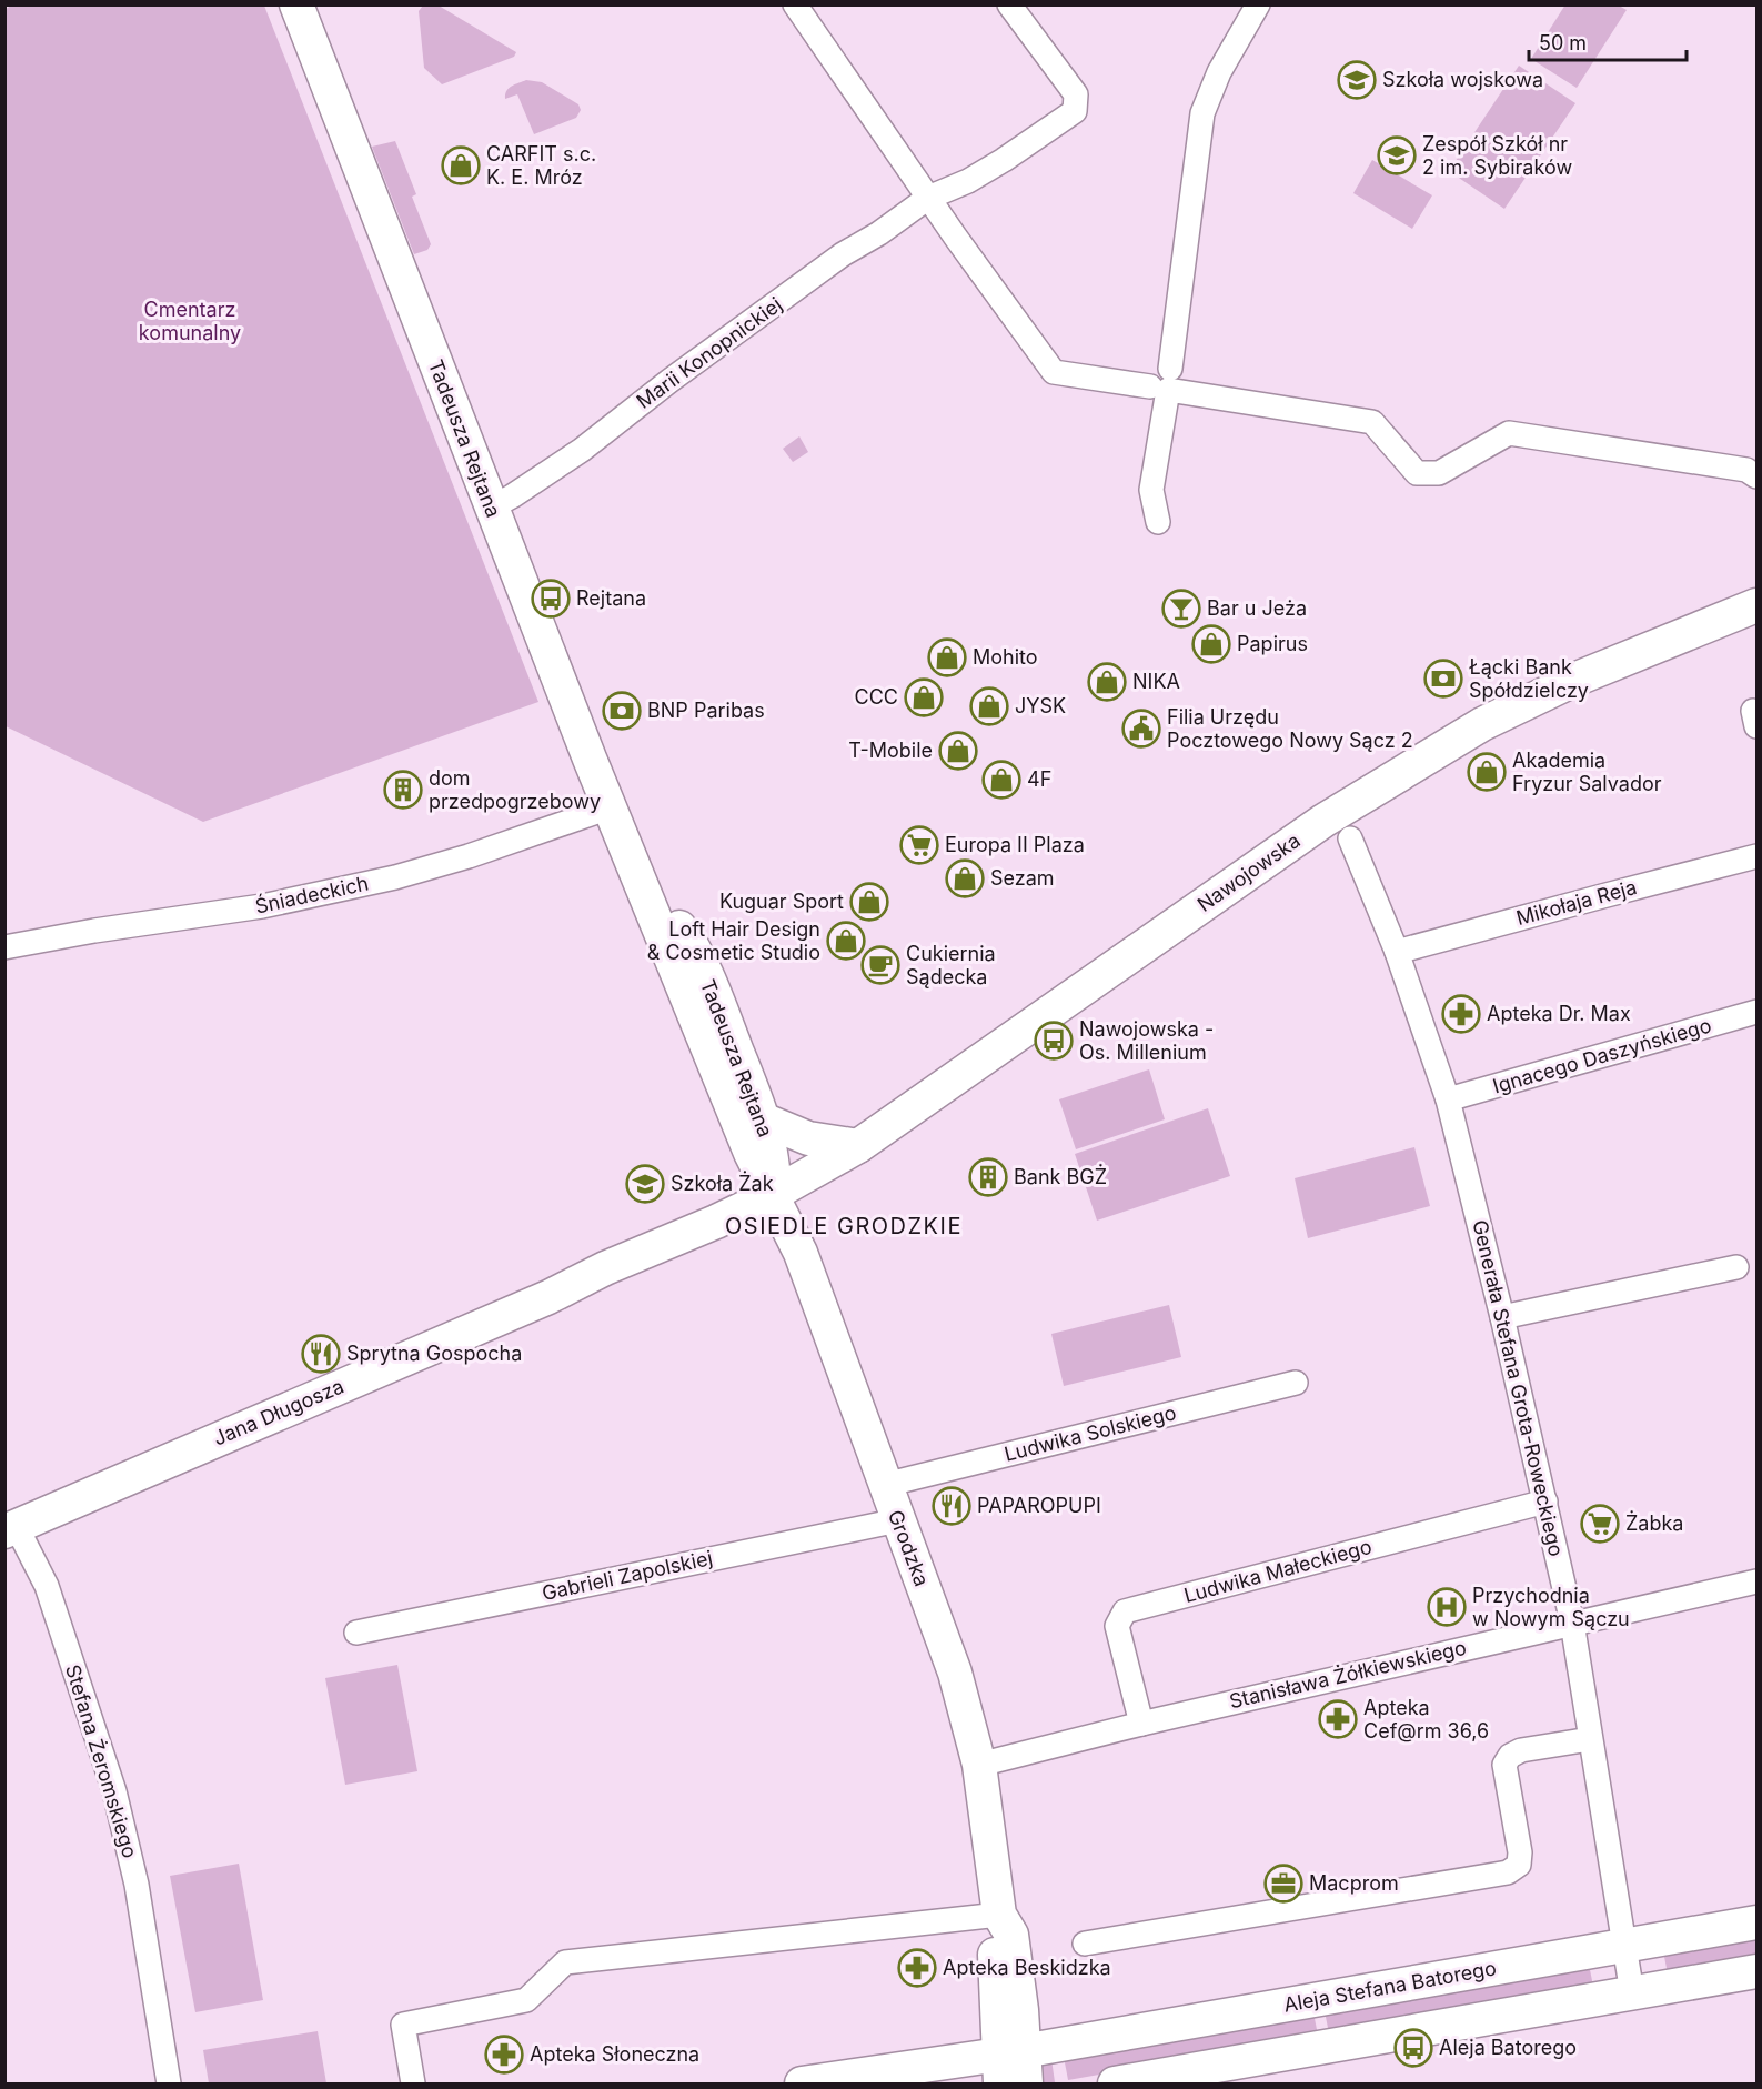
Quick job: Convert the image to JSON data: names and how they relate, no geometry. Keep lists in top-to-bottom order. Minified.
{"streets":{"street":["Marii Konopnickiej","Tadeusza Rejtana","Nawojowska","Śniadeckich","Mikołaja Reja","Ignacego Daszyńskiego","Generała Stefana Grota-Roweckiego","Jana Długosza","Ludwika Solskiego","Grodzka","Ludwika Małeckiego","Gabrieli Zapolskiej","Stanisława Żółkiewskiego","Stefana Żeromskiego","Aleja Stefana Batorego"]},"crossings":[["Marii Konopnickiej","Tadeusza Rejtana"],["Tadeusza Rejtana","Nawojowska"],["Tadeusza Rejtana","Śniadeckich"],["Tadeusza Rejtana","Jana Długosza"],["Tadeusza Rejtana","Grodzka"],["Nawojowska","Jana Długosza"],["Nawojowska","Grodzka"],["Mikołaja Reja","Generała Stefana Grota-Roweckiego"],["Ignacego Daszyńskiego","Generała Stefana Grota-Roweckiego"],["Generała Stefana Grota-Roweckiego","Ludwika Małeckiego"],["Generała Stefana Grota-Roweckiego","Stanisława Żółkiewskiego"],["Generała Stefana Grota-Roweckiego","Aleja Stefana Batorego"],["Jana Długosza","Grodzka"],["Jana Długosza","Stefana Żeromskiego"],["Ludwika Solskiego","Grodzka"],["Grodzka","Gabrieli Zapolskiej"],["Grodzka","Stanisława Żółkiewskiego"],["Grodzka","Aleja Stefana Batorego"],["Ludwika Małeckiego","Stanisława Żółkiewskiego"]],"districts":["OSIEDLE GRODZKIE"],"parks":["Cmentarz komunalny"],"places":{"school or university":["Szkoła wojskowa","Zespół Szkół nr 2 im. Sybiraków","Szkoła Żak"],"shop":["CARFIT s.c. K. E. Mróz","Papirus","Mohito","NIKA","CCC","JYSK","T-Mobile","Akademia Fryzur Salvador","4F","Sezam","Kuguar Sport","Loft Hair Design & Cosmetic Studio"],"bus stop":["Rejtana","Nawojowska - Os. Millenium","Aleja Batorego"],"bar":["Bar u Jeża"],"bank":["Łącki Bank Spółdzielczy","BNP Paribas"],"public building":["Filia Urzędu Pocztowego Nowy Sącz 2"],"building":["dom przedpogrzebowy","Bank BGŻ"],"supermarket":["Europa II Plaza","Żabka"],"cafe":["Cukiernia Sądecka"],"pharmacy":["Apteka Dr. Max","Apteka Cef@rm 36,6","Apteka Beskidzka","Apteka Słoneczna"],"restaurant":["Sprytna Gospocha","PAPAROPUPI"],"hospital":["Przychodnia w Nowym Sączu"],"office":["Macprom"]},"scale_bar":"50 m"}
